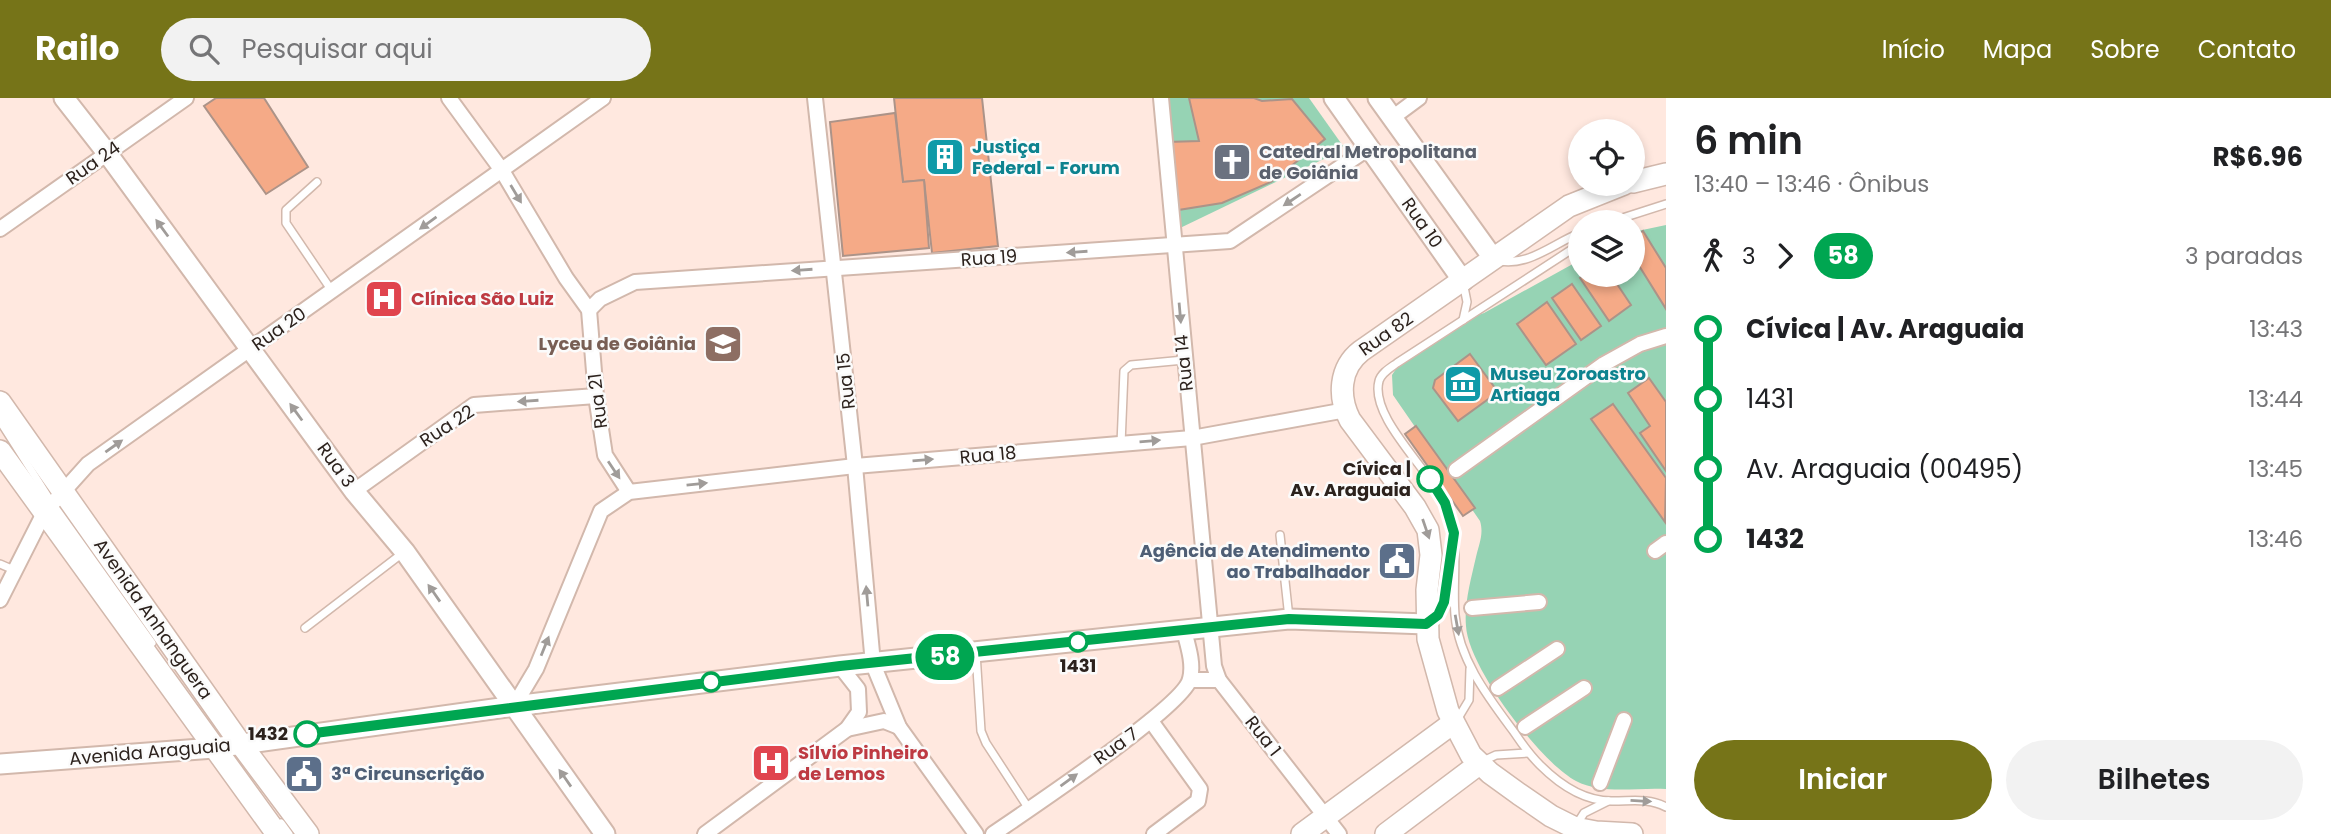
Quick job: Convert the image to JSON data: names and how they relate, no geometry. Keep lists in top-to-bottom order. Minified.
{"streets":{"main road":["Rua 10","Rua 82","Rua 3","Avenida Anhanguera","Avenida Araguaia"],"street":["Rua 24","Rua 19","Rua 20","Rua 14","Rua 15","Rua 21","Rua 22","Rua 18","Rua 1","Rua 7"]},"crossings":[["Rua 24","Rua 3"],["Rua 10","Rua 19"],["Rua 10","Rua 82"],["Rua 19","Rua 14"],["Rua 19","Rua 15"],["Rua 19","Rua 21"],["Rua 20","Rua 3"],["Rua 20","Avenida Anhanguera"],["Rua 82","Rua 18"],["Rua 82","Avenida Araguaia"],["Rua 14","Rua 18"],["Rua 14","Rua 1"],["Rua 14","Avenida Araguaia"],["Rua 15","Rua 18"],["Rua 15","Avenida Araguaia"],["Rua 21","Rua 22"],["Rua 21","Rua 18"],["Rua 22","Rua 3"],["Rua 3","Avenida Araguaia"],["Avenida Anhanguera","Avenida Araguaia"],["Rua 1","Avenida Araguaia"]],"one_way":["Rua 19","Rua 21","Rua 22","Rua 18","Rua 3","Rua 7"],"places":{"building":["Justiça Federal - Forum"],"church":["Catedral Metropolitana de Goiânia"],"hospital":["Clínica São Luiz","Sílvio Pinheiro de Lemos"],"school or university":["Lyceu de Goiânia"],"museum":["Museu Zoroastro Artiaga"],"other":["Cívica | Av. Araguaia","1431","1432"],"public building":["Agência de Atendimento ao Trabalhador","3ª Circunscrição"]},"lines":["bus line 58"],"page":{"header":"Railo","search":"Pesquisar aqui","nav":["Início","Mapa","Sobre","Contato"],"on_map":"58","heading":["6 min","13:40 – 13:46 · Ônibus","R$6.96"],"legs":["3","58","3 paradas"],"list":[{"name":"Cívica | Av. Araguaia","value":"13:43"},{"name":"1431","value":"13:44"},{"name":"Av. Araguaia (00495)","value":"13:45"},{"name":"1432","value":"13:46"}],"buttons":["Iniciar","Bilhetes"]}}
